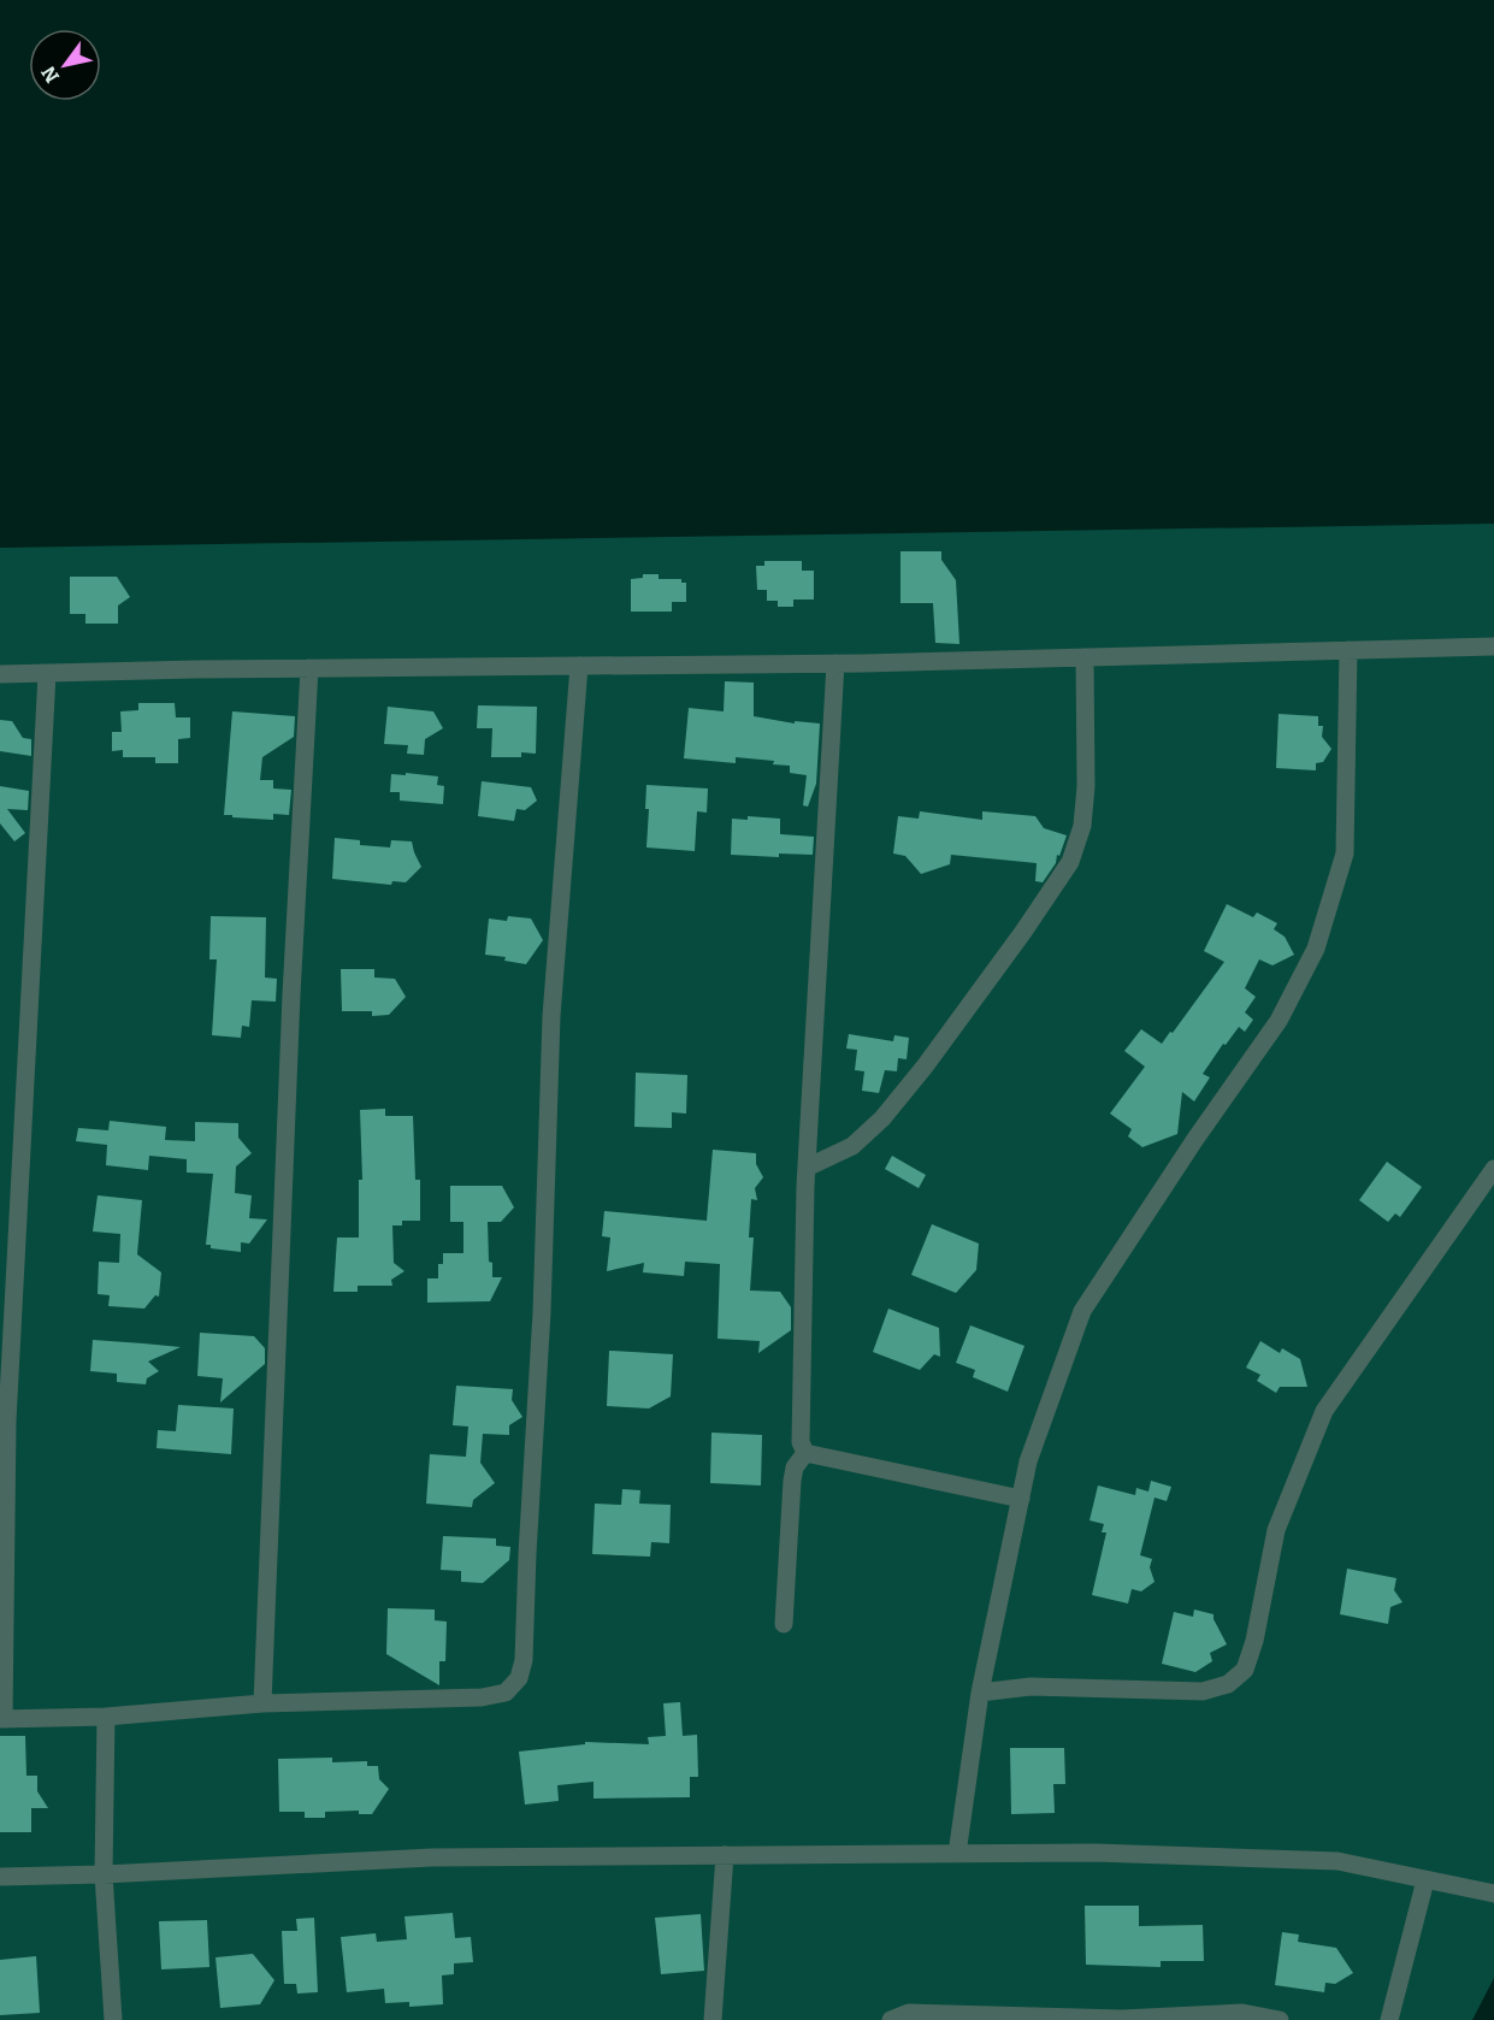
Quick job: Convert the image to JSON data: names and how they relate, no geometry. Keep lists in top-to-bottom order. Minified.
{"north":"bottom left"}
